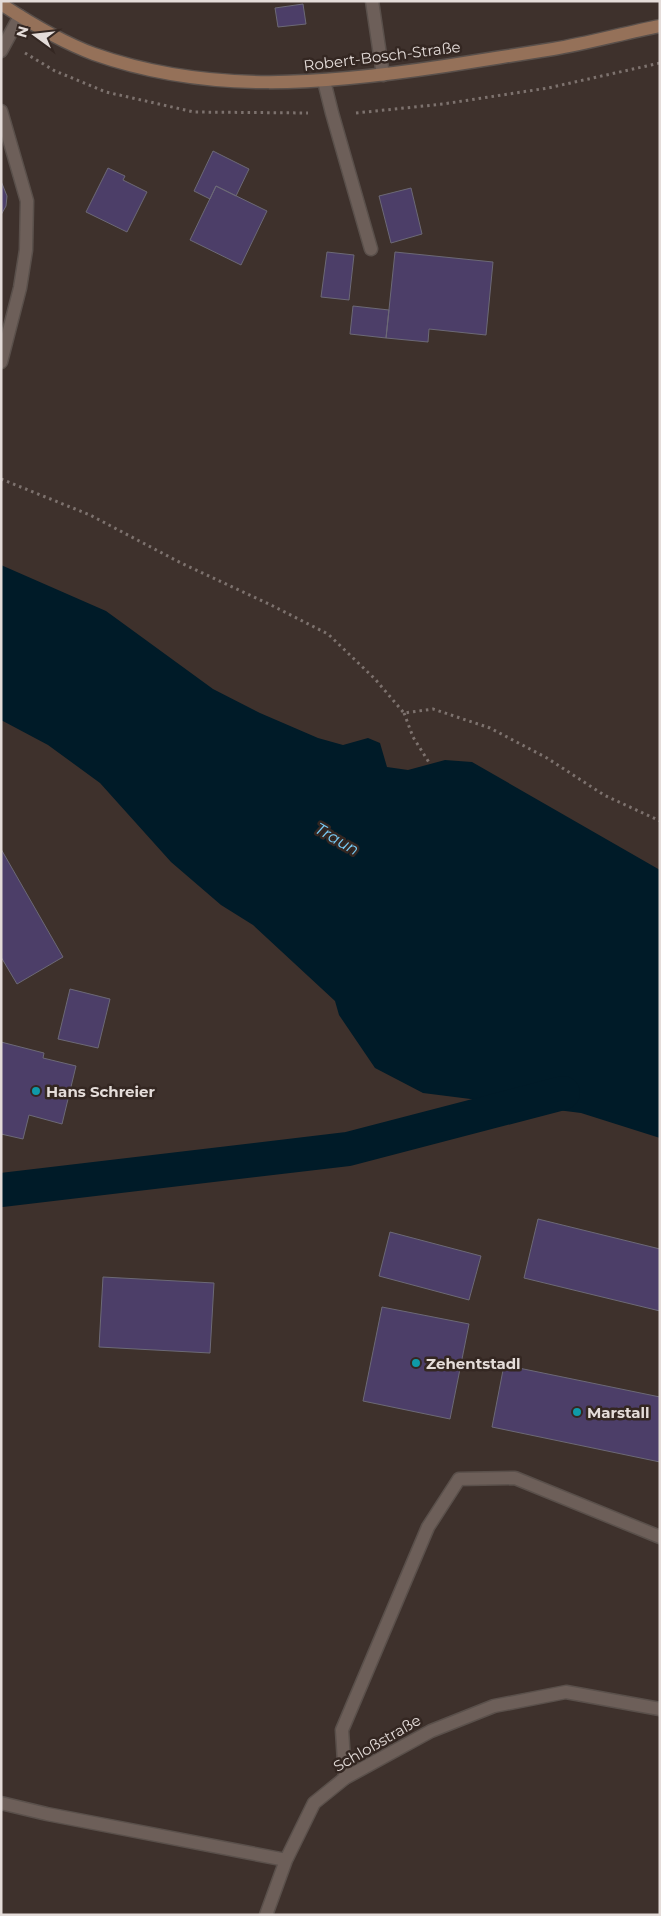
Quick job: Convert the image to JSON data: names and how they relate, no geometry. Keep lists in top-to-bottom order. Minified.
{"streets":{"main road":["Robert-Bosch-Straße"],"street":["Schloßstraße"]},"water":["Traun"],"places":["Hans Schreier","Zehentstadl","Marstall"],"north":"left"}
